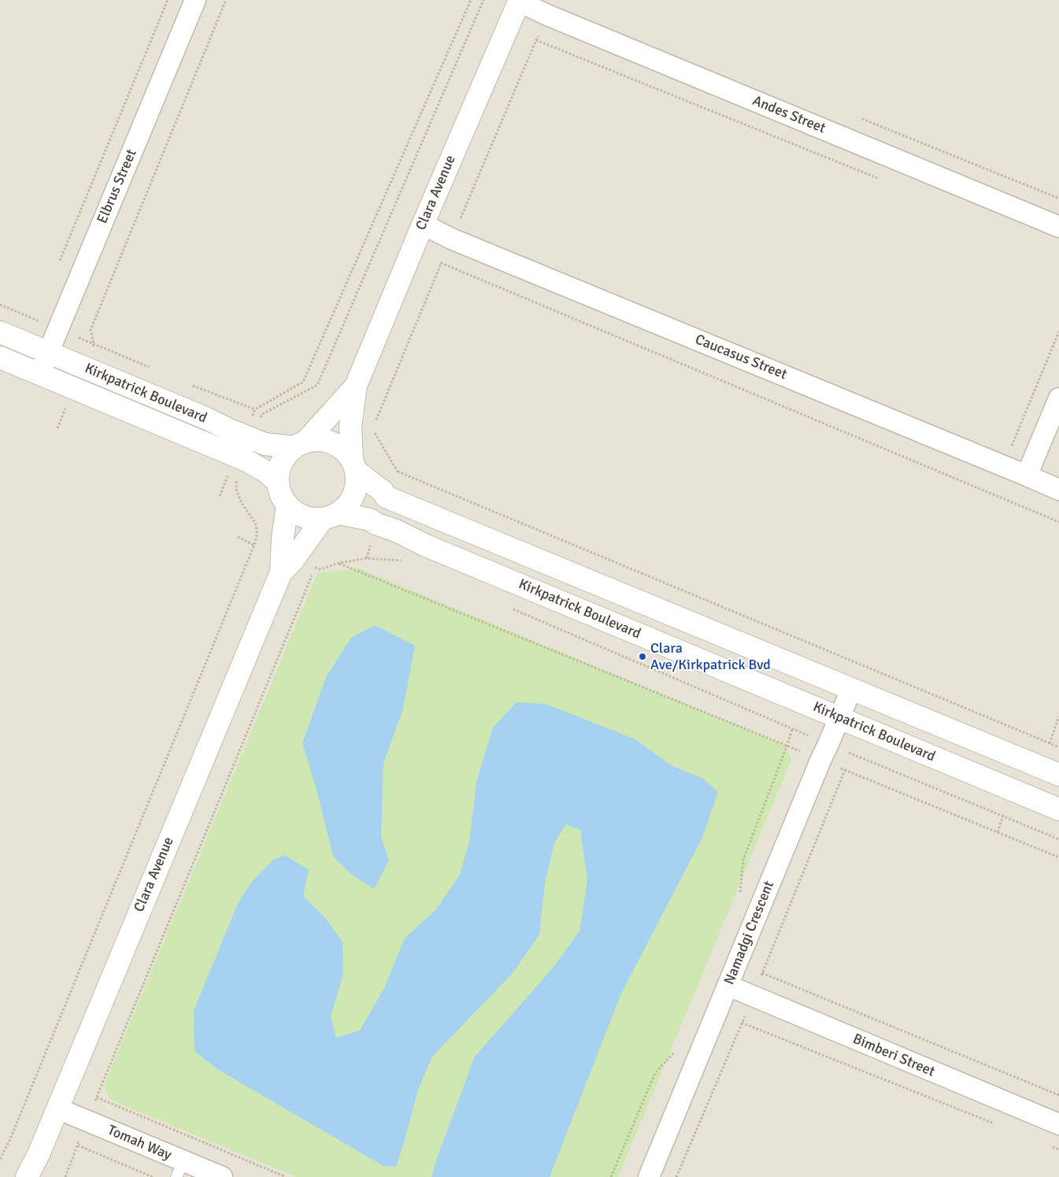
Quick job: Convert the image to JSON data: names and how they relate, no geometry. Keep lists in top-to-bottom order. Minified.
{"streets":{"street":["Andes Street","Elbrus Street","Clara Avenue","Caucasus Street","Kirkpatrick Boulevard","Namadgi Crescent","Bimberi Street","Tomah Way"]},"crossings":[["Andes Street","Clara Avenue"],["Elbrus Street","Kirkpatrick Boulevard"],["Clara Avenue","Caucasus Street"],["Clara Avenue","Kirkpatrick Boulevard"],["Clara Avenue","Tomah Way"],["Kirkpatrick Boulevard","Namadgi Crescent"],["Namadgi Crescent","Bimberi Street"]],"places":["Clara Ave/Kirkpatrick Bvd"]}
